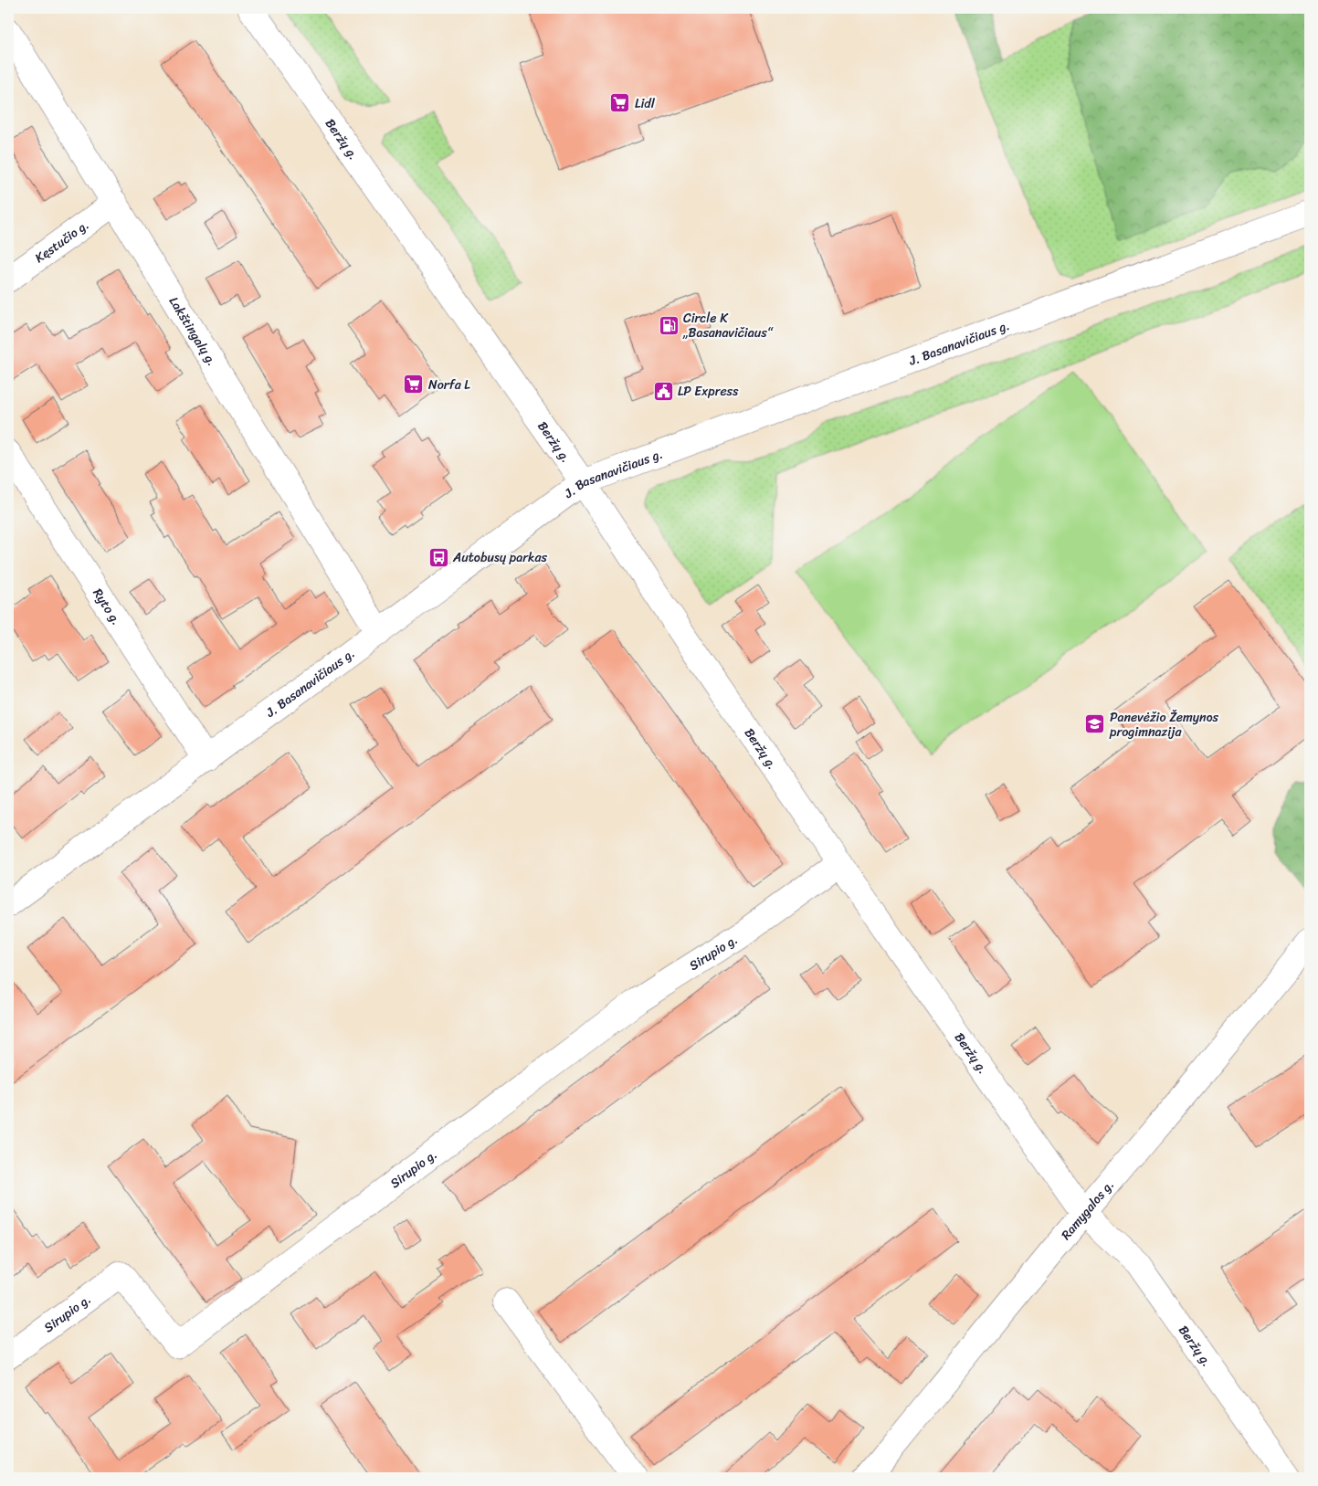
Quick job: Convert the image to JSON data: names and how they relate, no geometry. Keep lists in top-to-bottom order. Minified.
{"streets":{"main road":["Beržų g.","Kęstučio g.","Lakštingalų g.","J. Basanavičiaus g.","Ryto g.","Sirupio g.","Ramygalos g."]},"crossings":[["Beržų g.","J. Basanavičiaus g."],["Beržų g.","Sirupio g."],["Beržų g.","Ramygalos g."],["Kęstučio g.","Lakštingalų g."],["Lakštingalų g.","J. Basanavičiaus g."],["J. Basanavičiaus g.","Ryto g."]],"places":{"supermarket":["Lidl","Norfa L"],"fuel station":["Circle K „Basanavičiaus“"],"public building":["LP Express"],"bus stop":["Autobusų parkas"],"school or university":["Panevėžio Žemynos progimnazija"]}}
